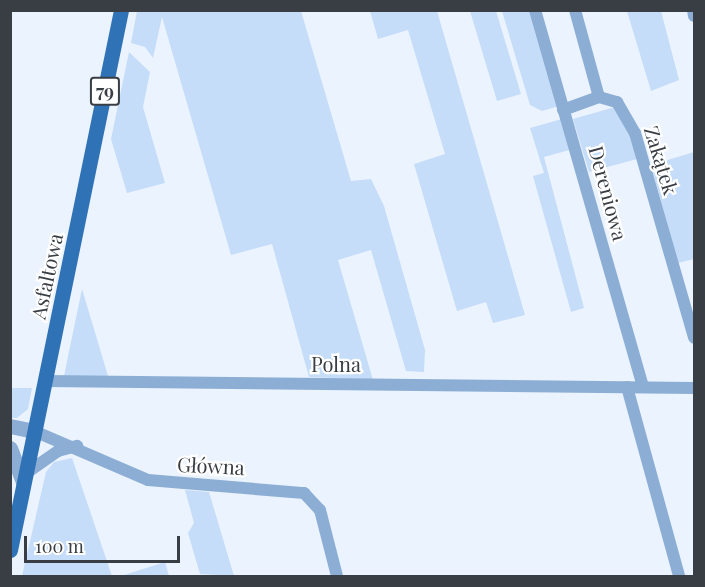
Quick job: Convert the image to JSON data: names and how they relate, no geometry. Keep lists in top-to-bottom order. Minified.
{"streets":{"main road":["79","Asfaltowa"],"street":["Zakątek","Dereniowa","Polna","Główna"]},"crossings":[["Dereniowa","Polna"],["Asfaltowa","Polna"],["Asfaltowa","Główna"]],"scale_bar":"100 m"}
